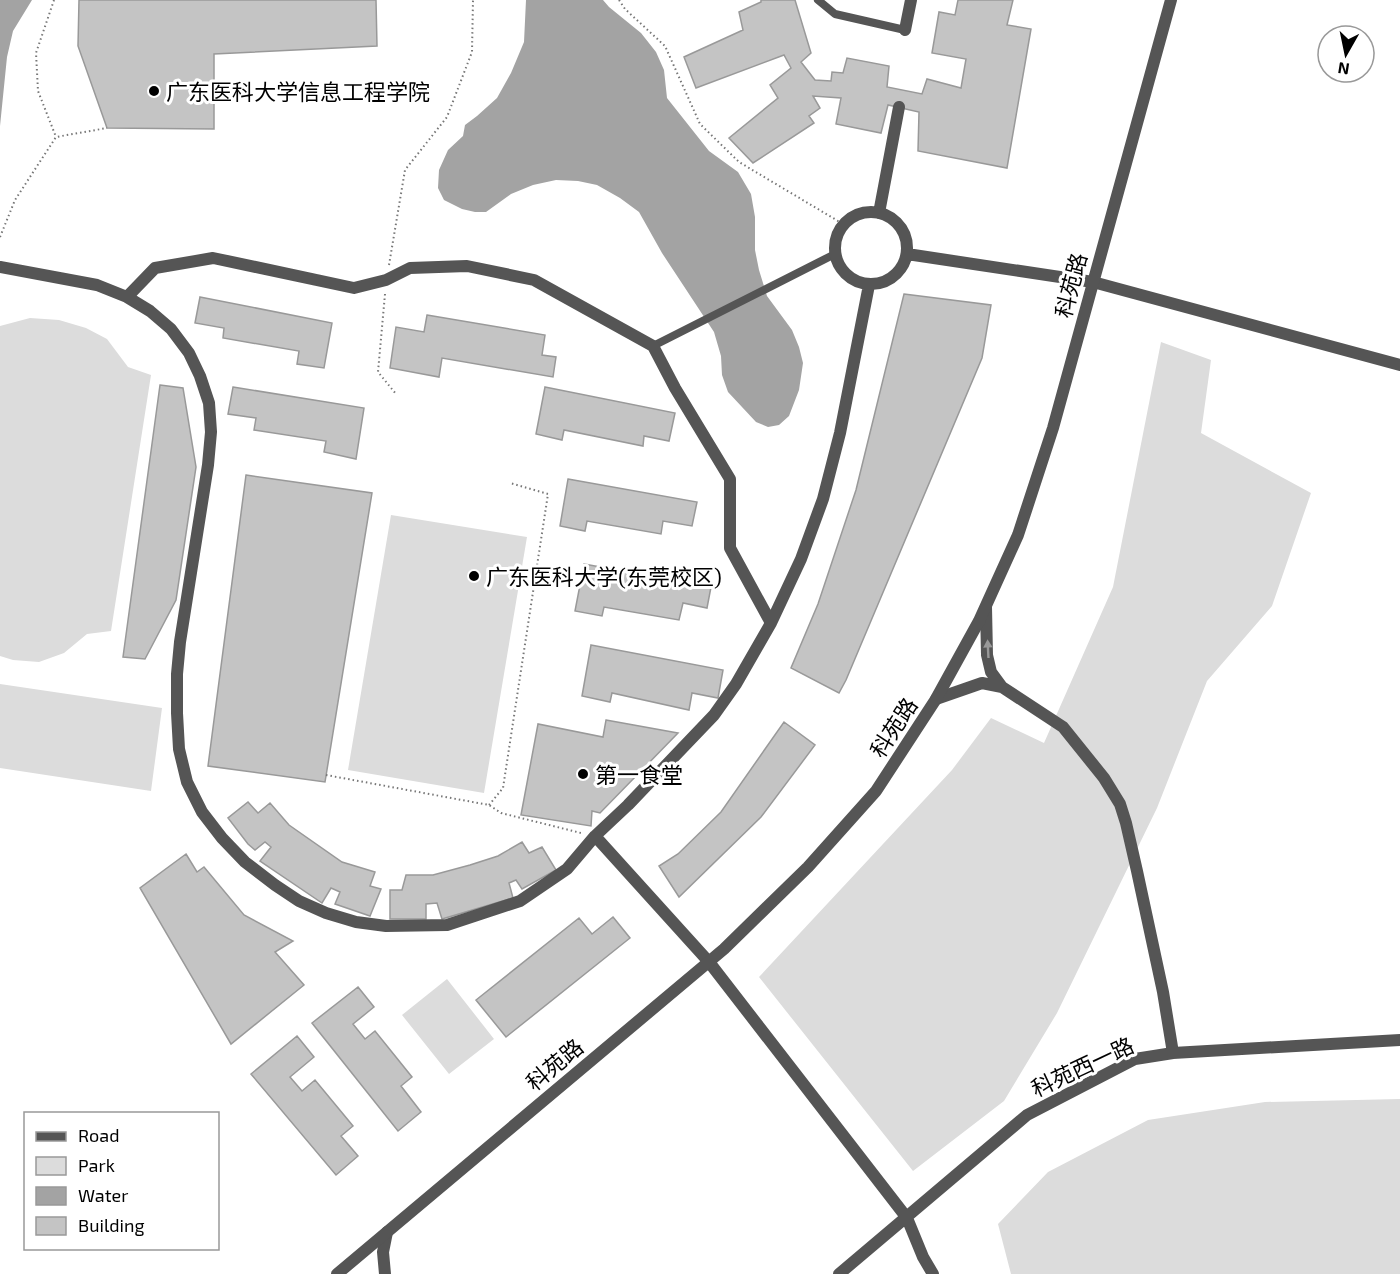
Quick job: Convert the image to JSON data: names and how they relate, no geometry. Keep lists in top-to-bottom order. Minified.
{"streets":{"street":["科苑路","科苑西一路"]},"places":["广东医科大学信息工程学院","广东医科大学(东莞校区)","第一食堂"],"legend":["Road","Park","Water","Building"],"north":"bottom"}
